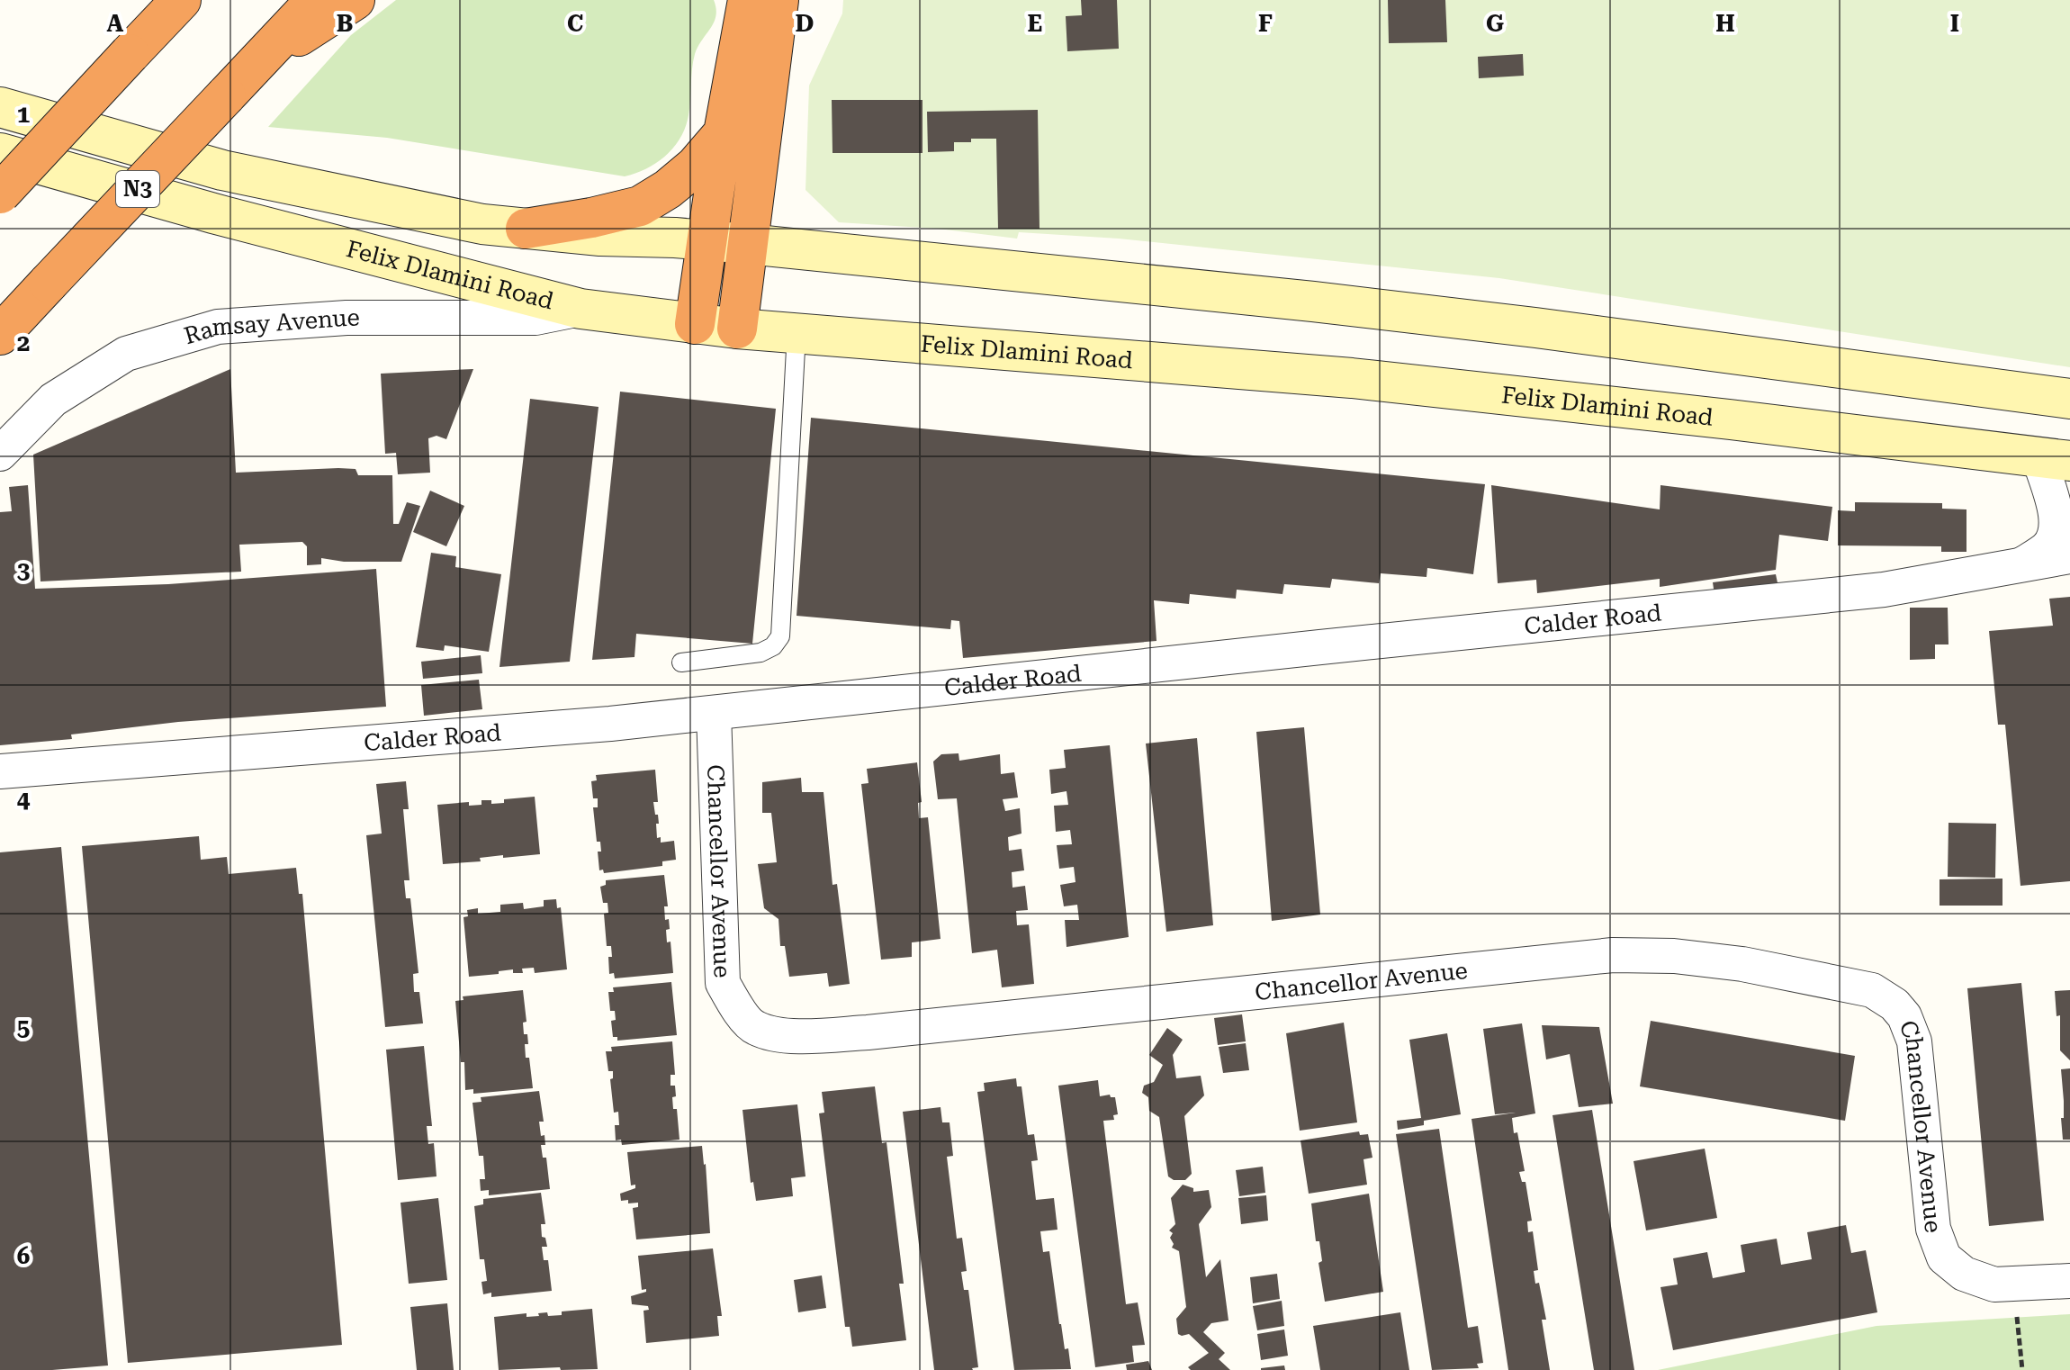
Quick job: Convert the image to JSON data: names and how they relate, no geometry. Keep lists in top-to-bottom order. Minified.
{"streets":{"highway":["N3"],"main road":["Felix Dlamini Road"],"street":["Ramsay Avenue","Calder Road","Chancellor Avenue"]},"crossings":[["Felix Dlamini Road","Ramsay Avenue"],["Felix Dlamini Road","Calder Road"],["Calder Road","Chancellor Avenue"]],"grid":{"columns":["A","B","C","D","E","F","G","H","I"],"rows":["1","2","3","4","5","6"]}}
